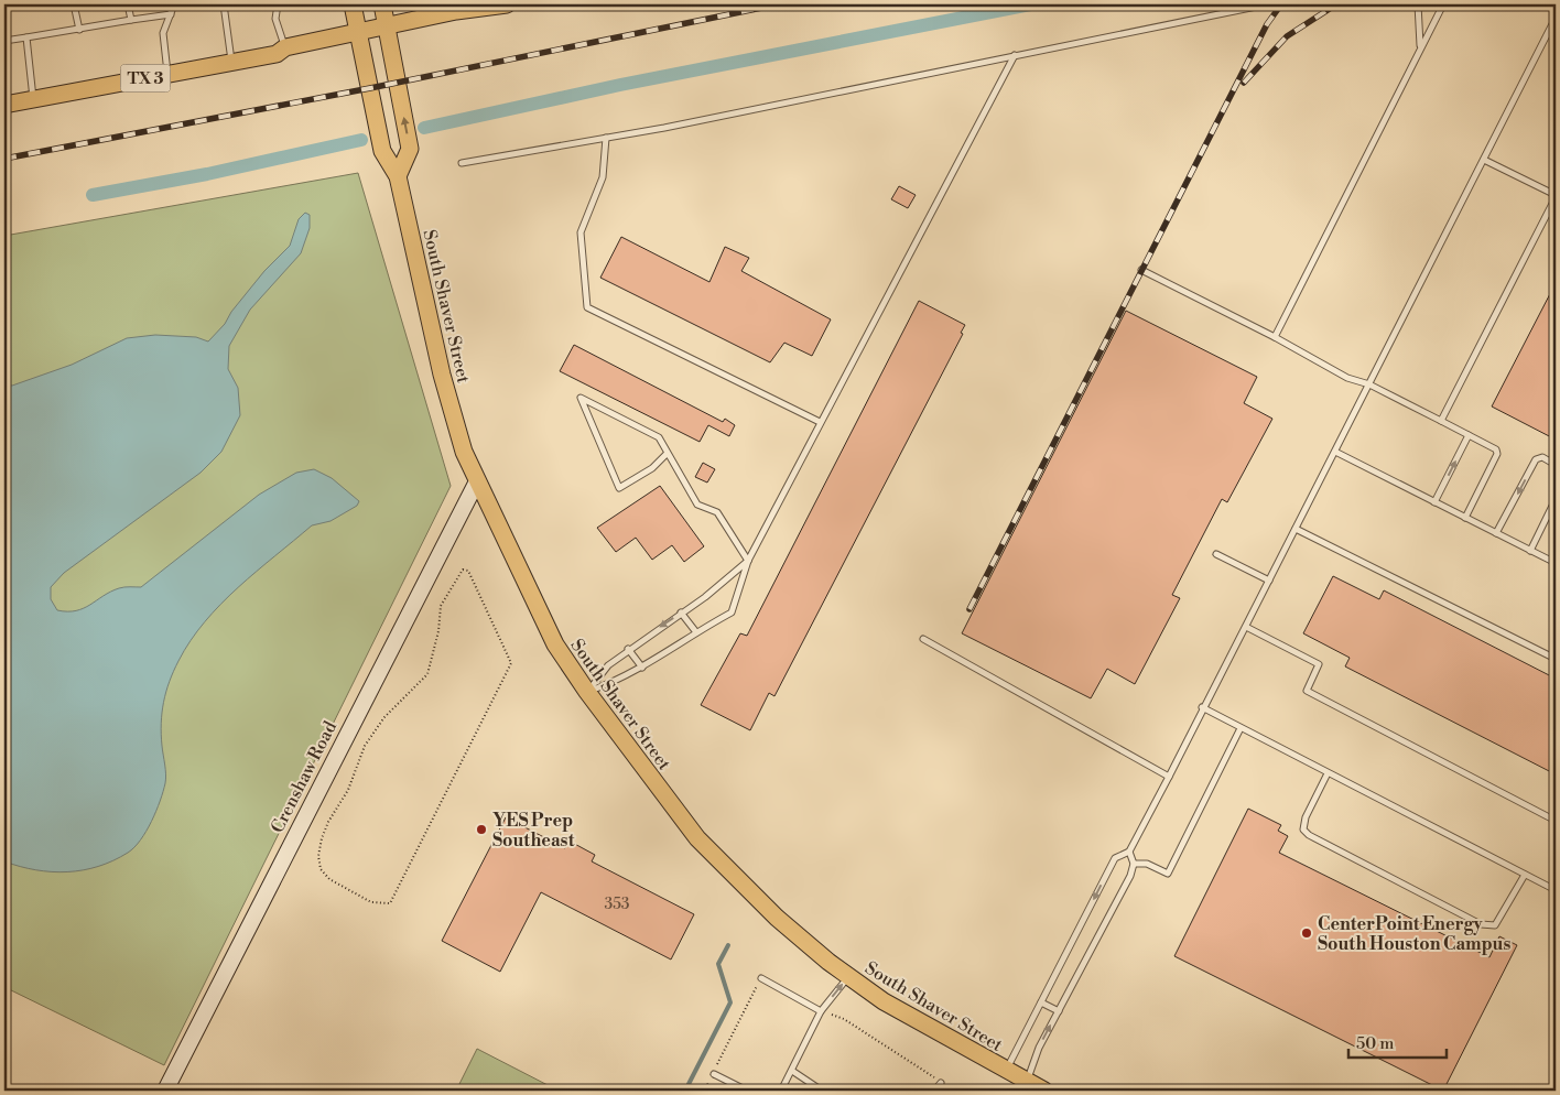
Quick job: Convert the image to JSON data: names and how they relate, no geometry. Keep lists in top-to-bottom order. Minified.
{"streets":{"main road":["TX 3","South Shaver Street","Crenshaw Road"]},"crossings":[["TX 3","South Shaver Street"],["South Shaver Street","Crenshaw Road"]],"places":["YES Prep Southeast","CenterPoint Energy South Houston Campus"],"house_numbers":["353"],"scale_bar":"50 m"}
